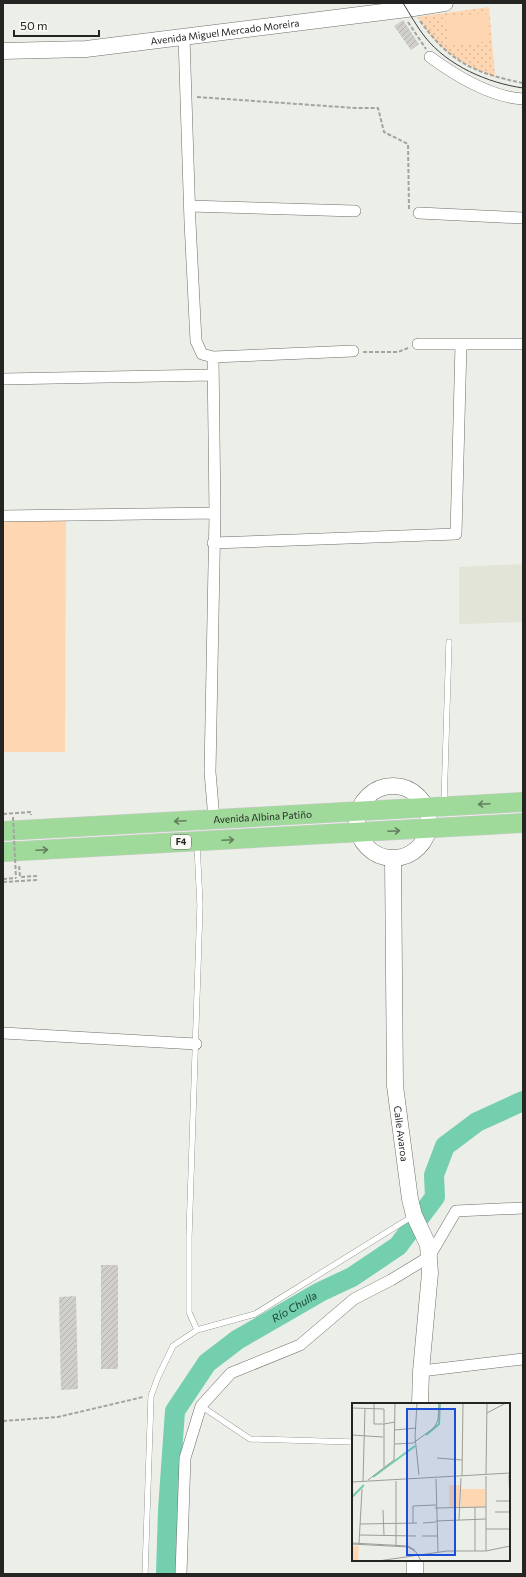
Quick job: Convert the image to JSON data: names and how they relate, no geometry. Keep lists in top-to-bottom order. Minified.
{"streets":{"highway":["Avenida Albina Patiño","F4"],"main road":["Avenida Miguel Mercado Moreira","Calle Avaroa"]},"water":["Río Chulla"],"scale_bar":"50 m"}
